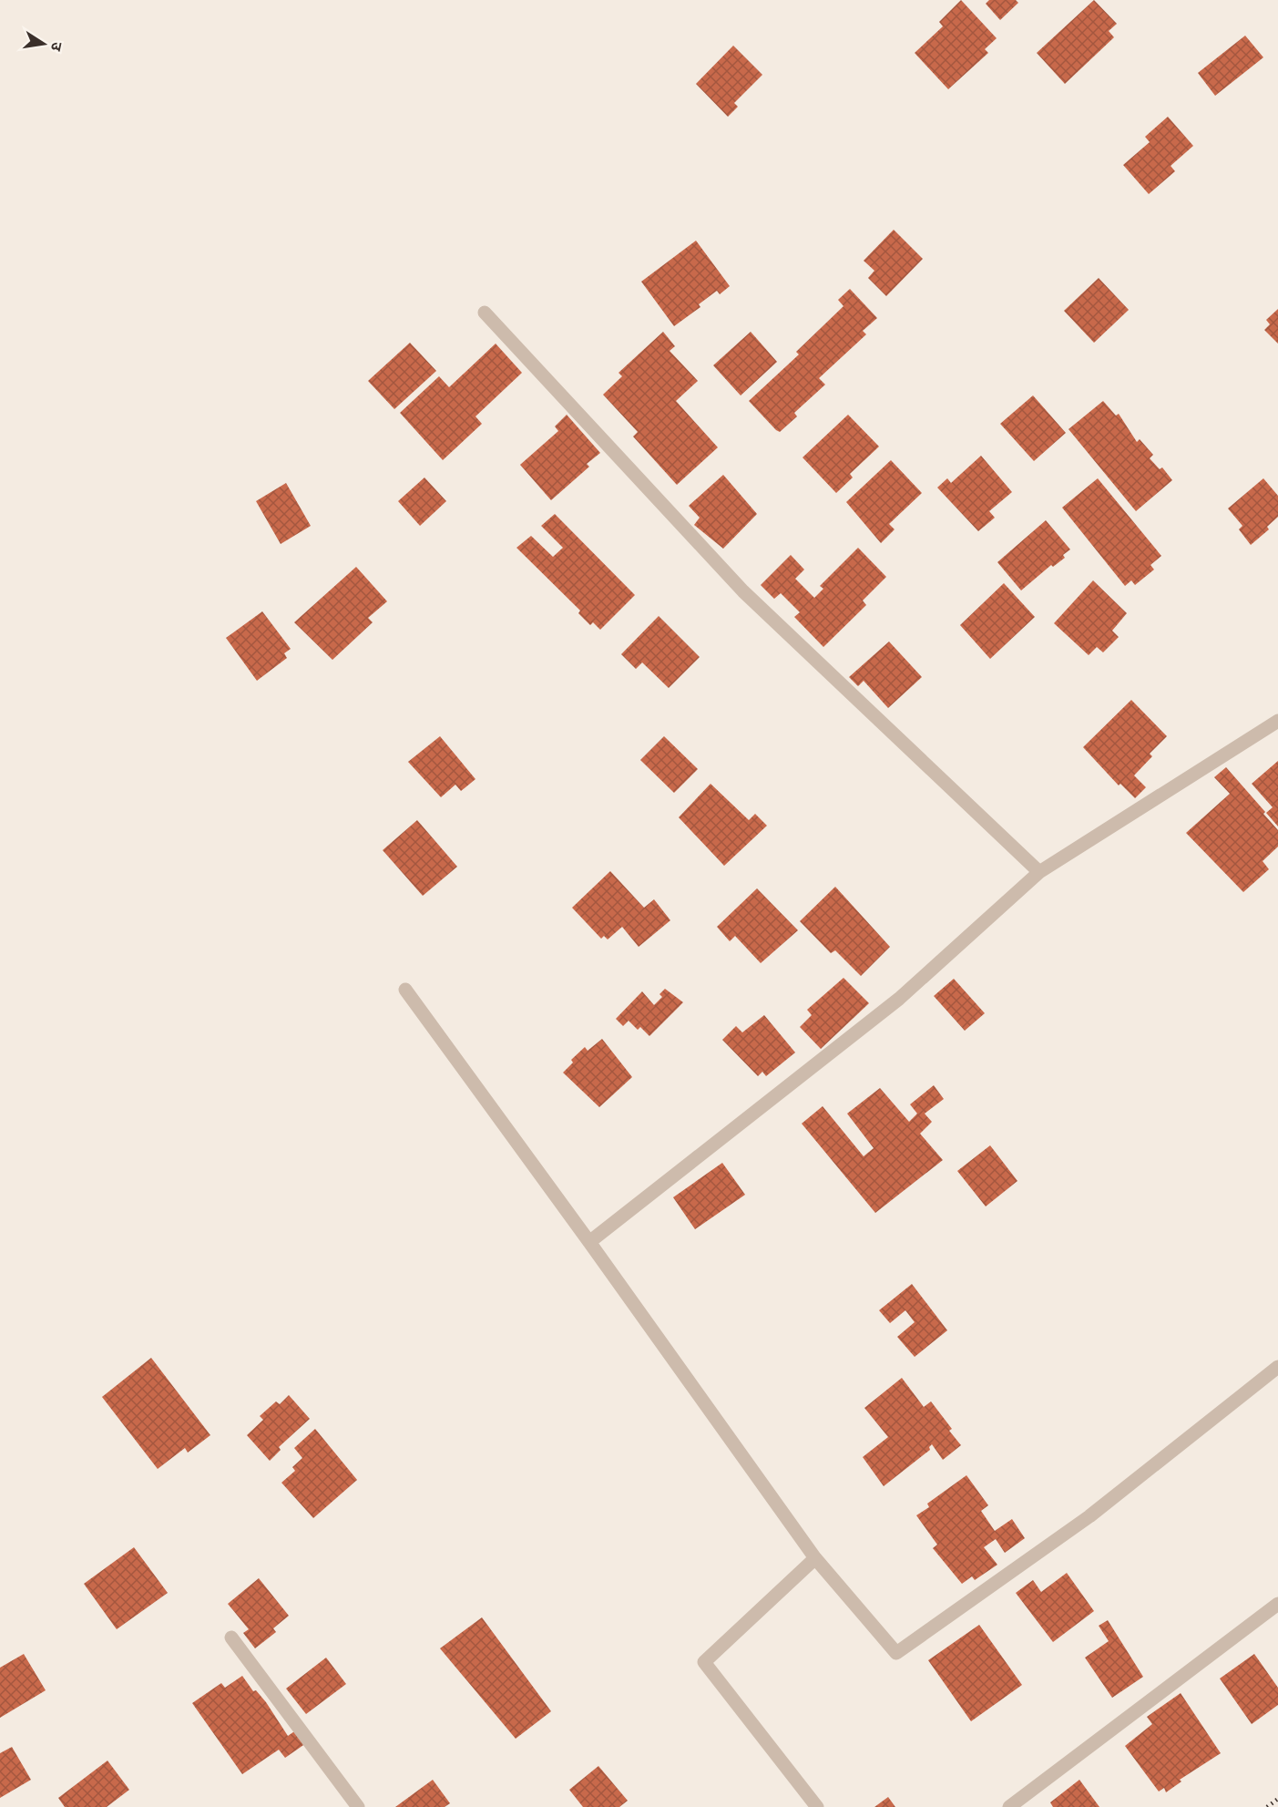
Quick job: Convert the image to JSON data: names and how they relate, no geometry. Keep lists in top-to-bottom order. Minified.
{"north":"right"}
